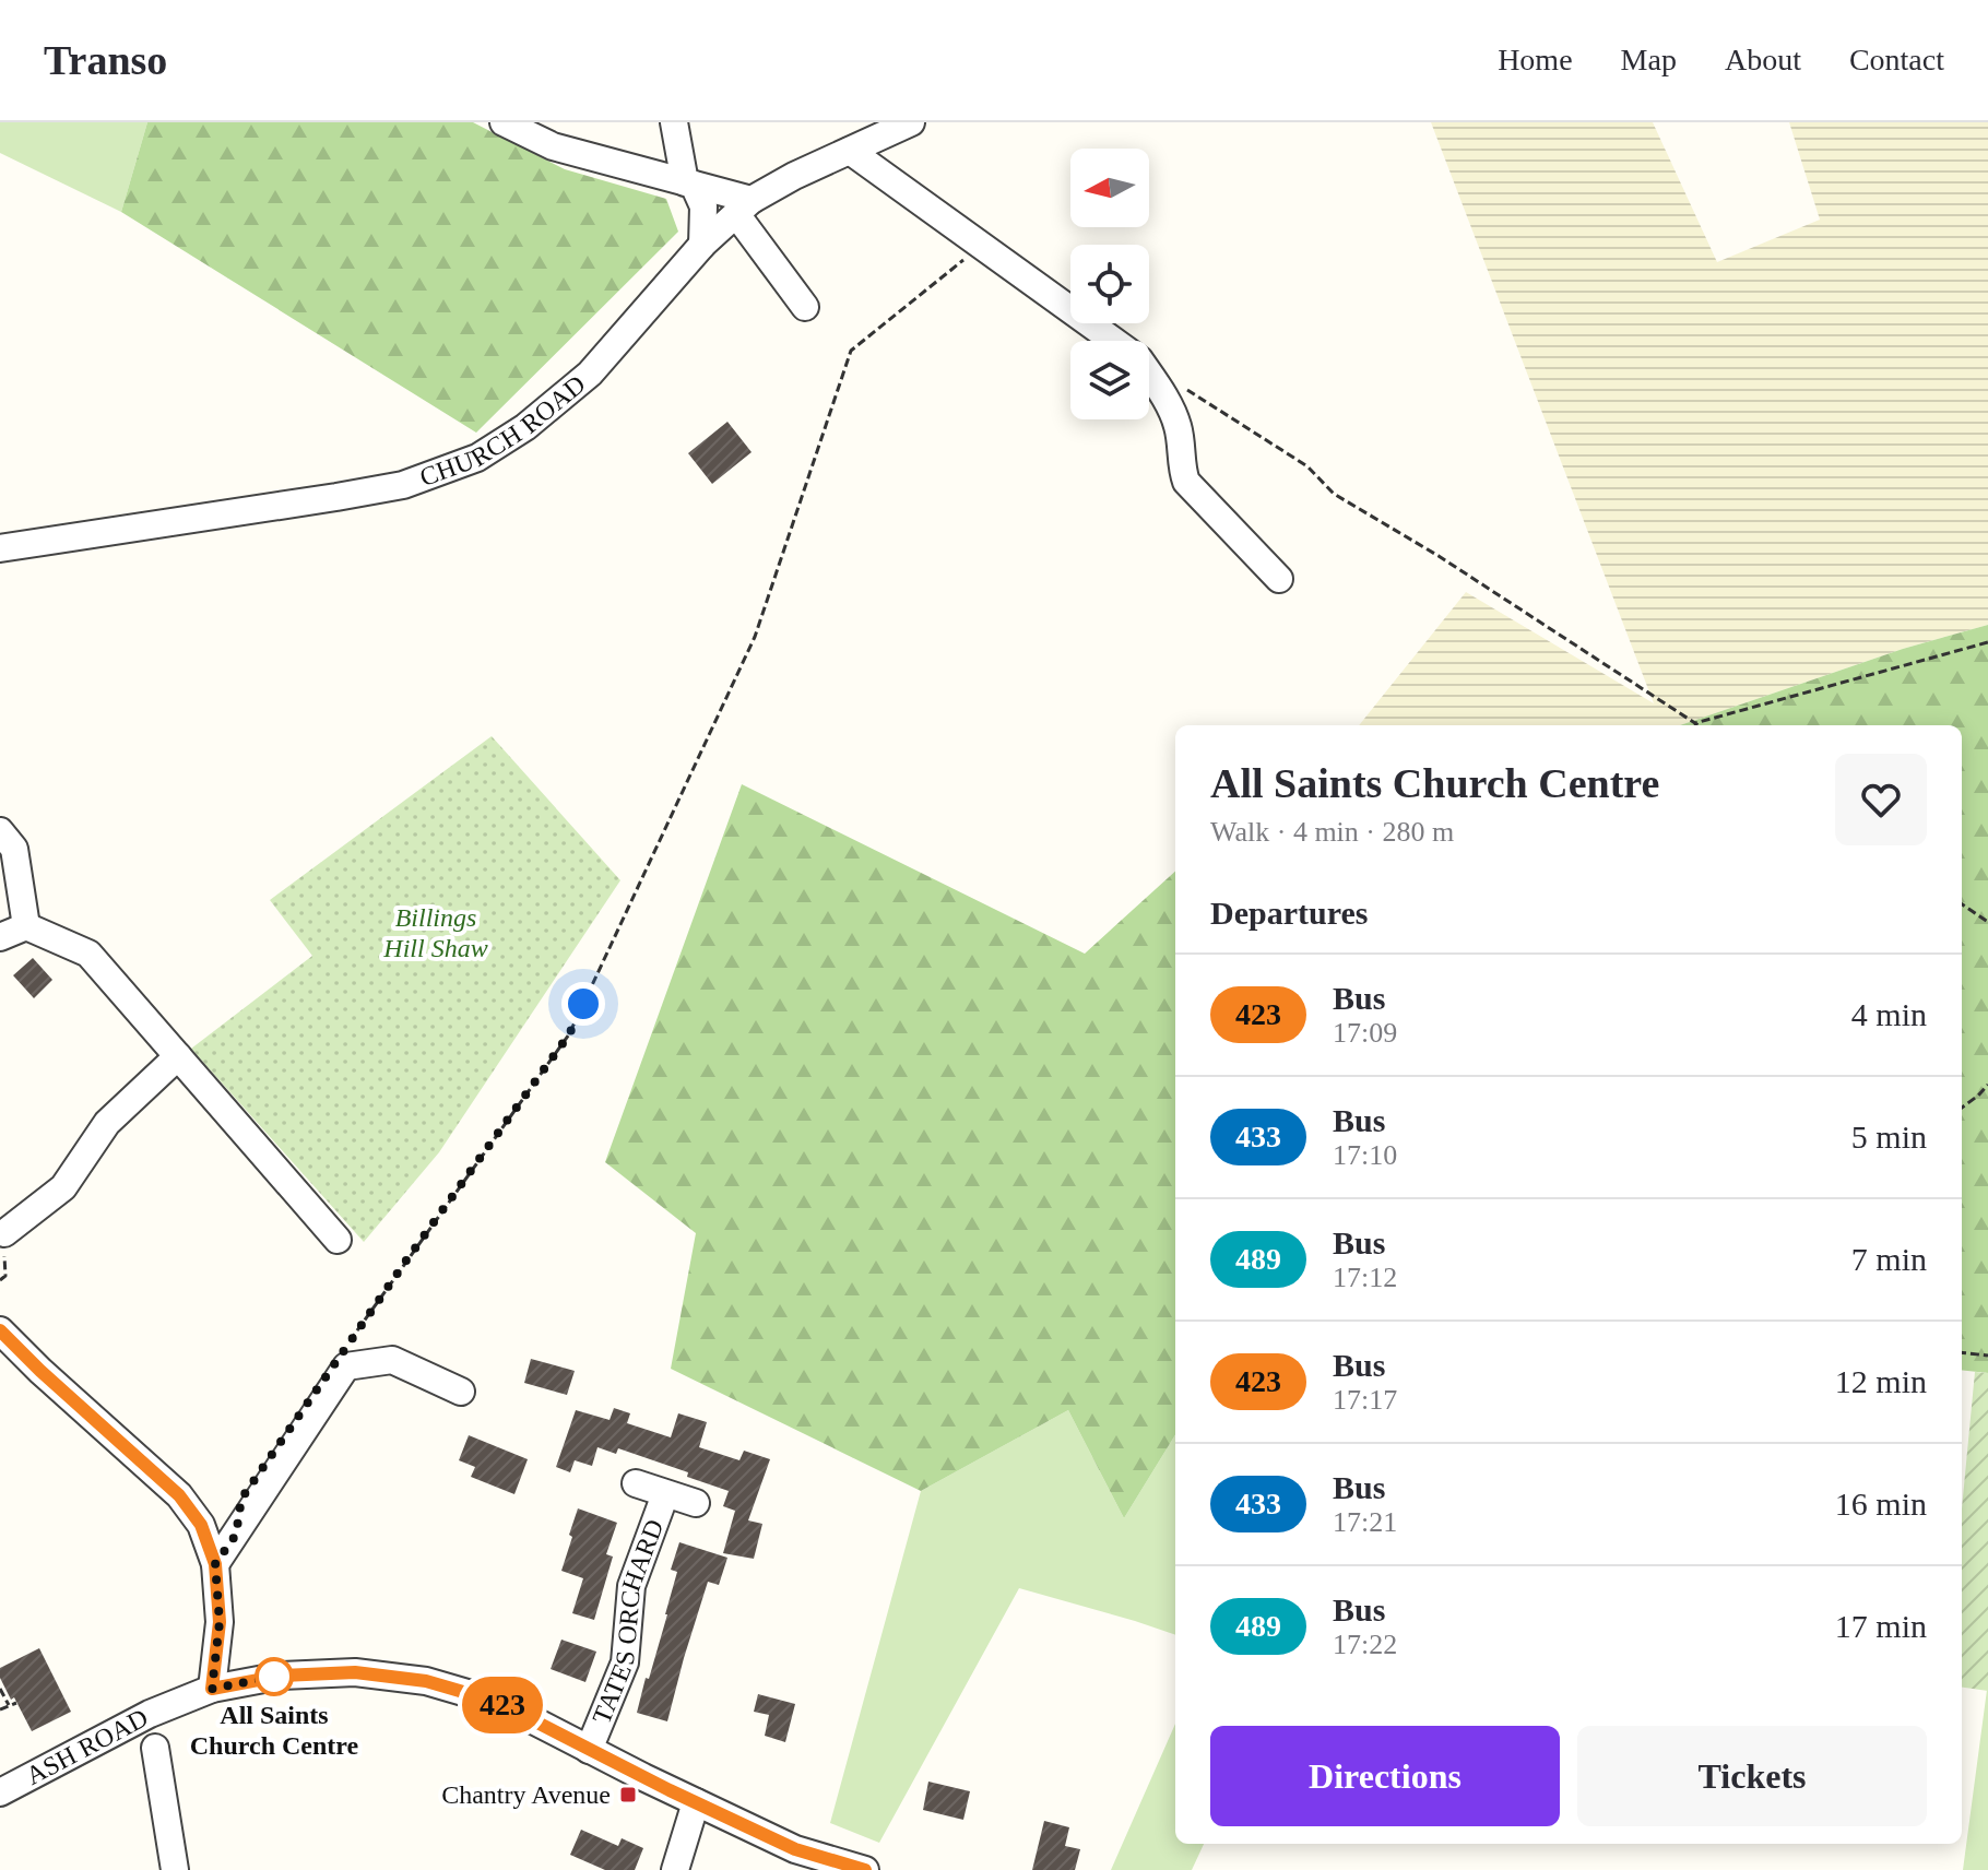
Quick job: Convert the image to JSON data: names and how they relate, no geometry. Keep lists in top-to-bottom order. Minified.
{"streets":{"street":["CHURCH ROAD","TATES ORCHARD","ASH ROAD"]},"crossings":[["TATES ORCHARD","ASH ROAD"]],"parks":["Billings Hill Shaw"],"places":{"other":["All Saints Church Centre"],"transit":["Chantry Avenue"]},"lines":["bus line 423"],"north":"left","page":{"header":"Transo","nav":["Home","Map","About","Contact"],"on_map":"423","heading":[["All Saints Church Centre","Walk · 4 min · 280 m"],"Departures"],"list":[{"mark":"423","name":"Bus","note":"17:09","value":"4 min"},{"mark":"433","name":"Bus","note":"17:10","value":"5 min"},{"mark":"489","name":"Bus","note":"17:12","value":"7 min"},{"mark":"423","name":"Bus","note":"17:17","value":"12 min"},{"mark":"433","name":"Bus","note":"17:21","value":"16 min"},{"mark":"489","name":"Bus","note":"17:22","value":"17 min"}],"buttons":["Directions","Tickets"]}}
